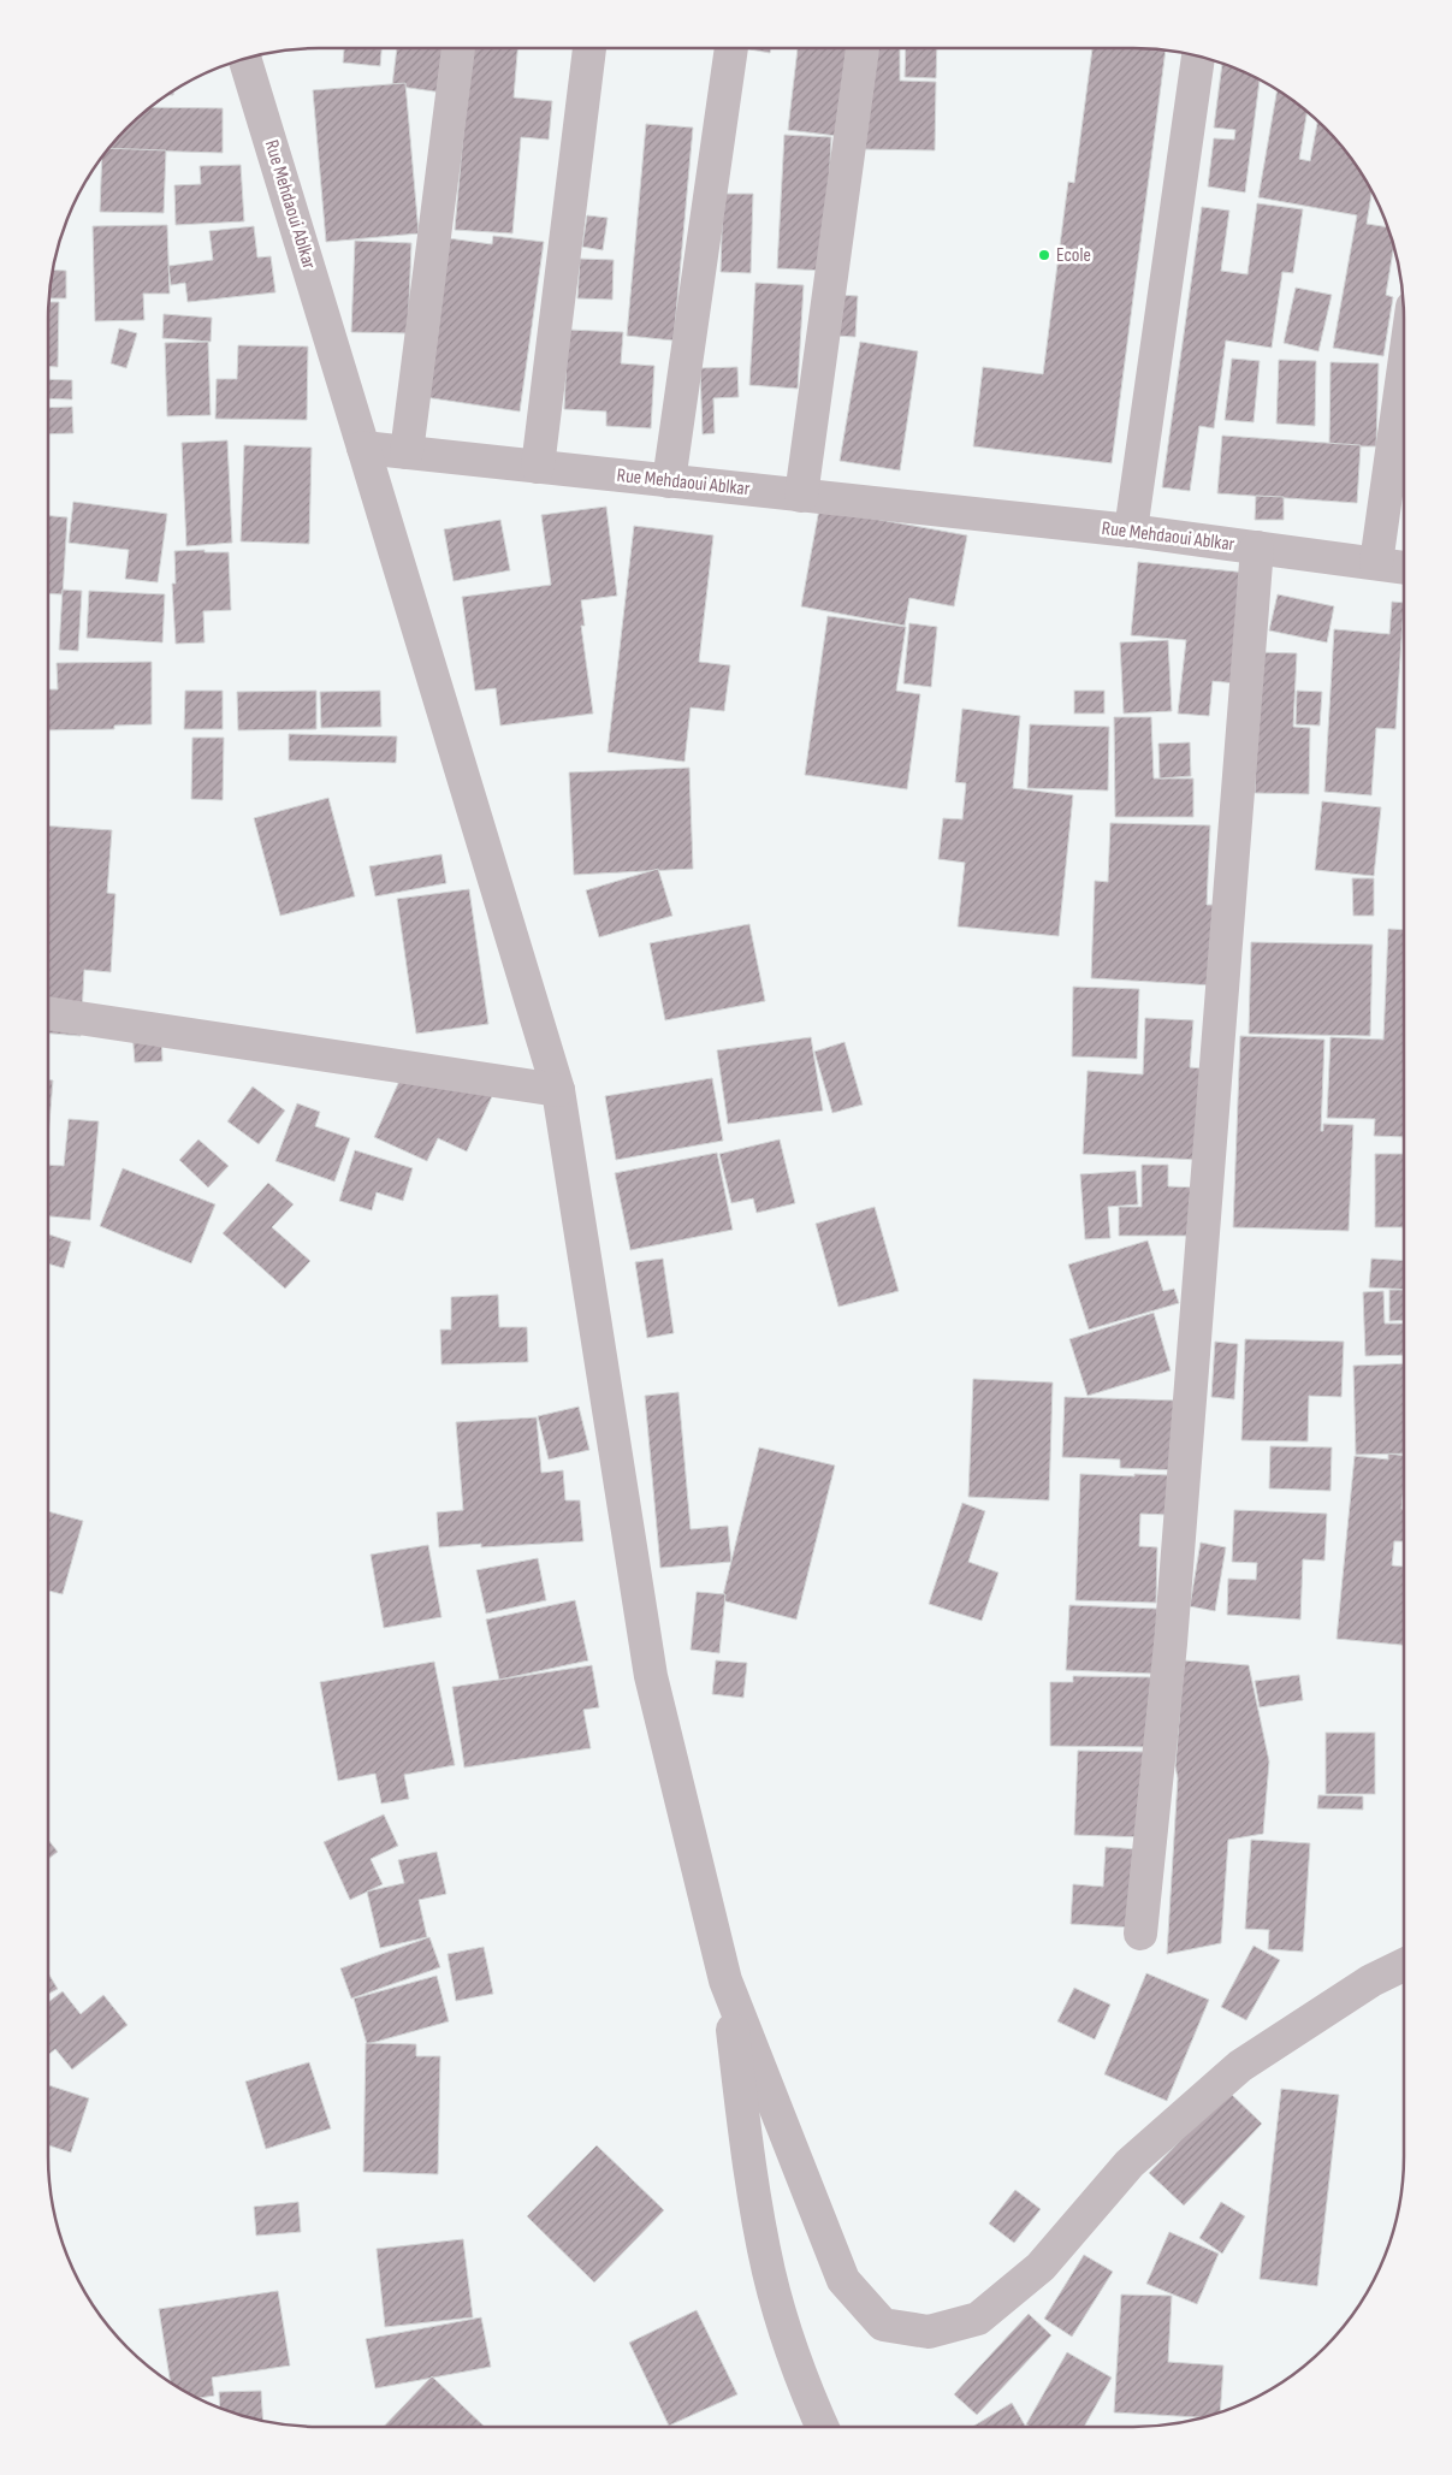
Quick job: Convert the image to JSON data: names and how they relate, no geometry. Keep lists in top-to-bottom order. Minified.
{"streets":{"street":["Rue Mehdaoui Ablkar"]},"places":["Ecole"]}
